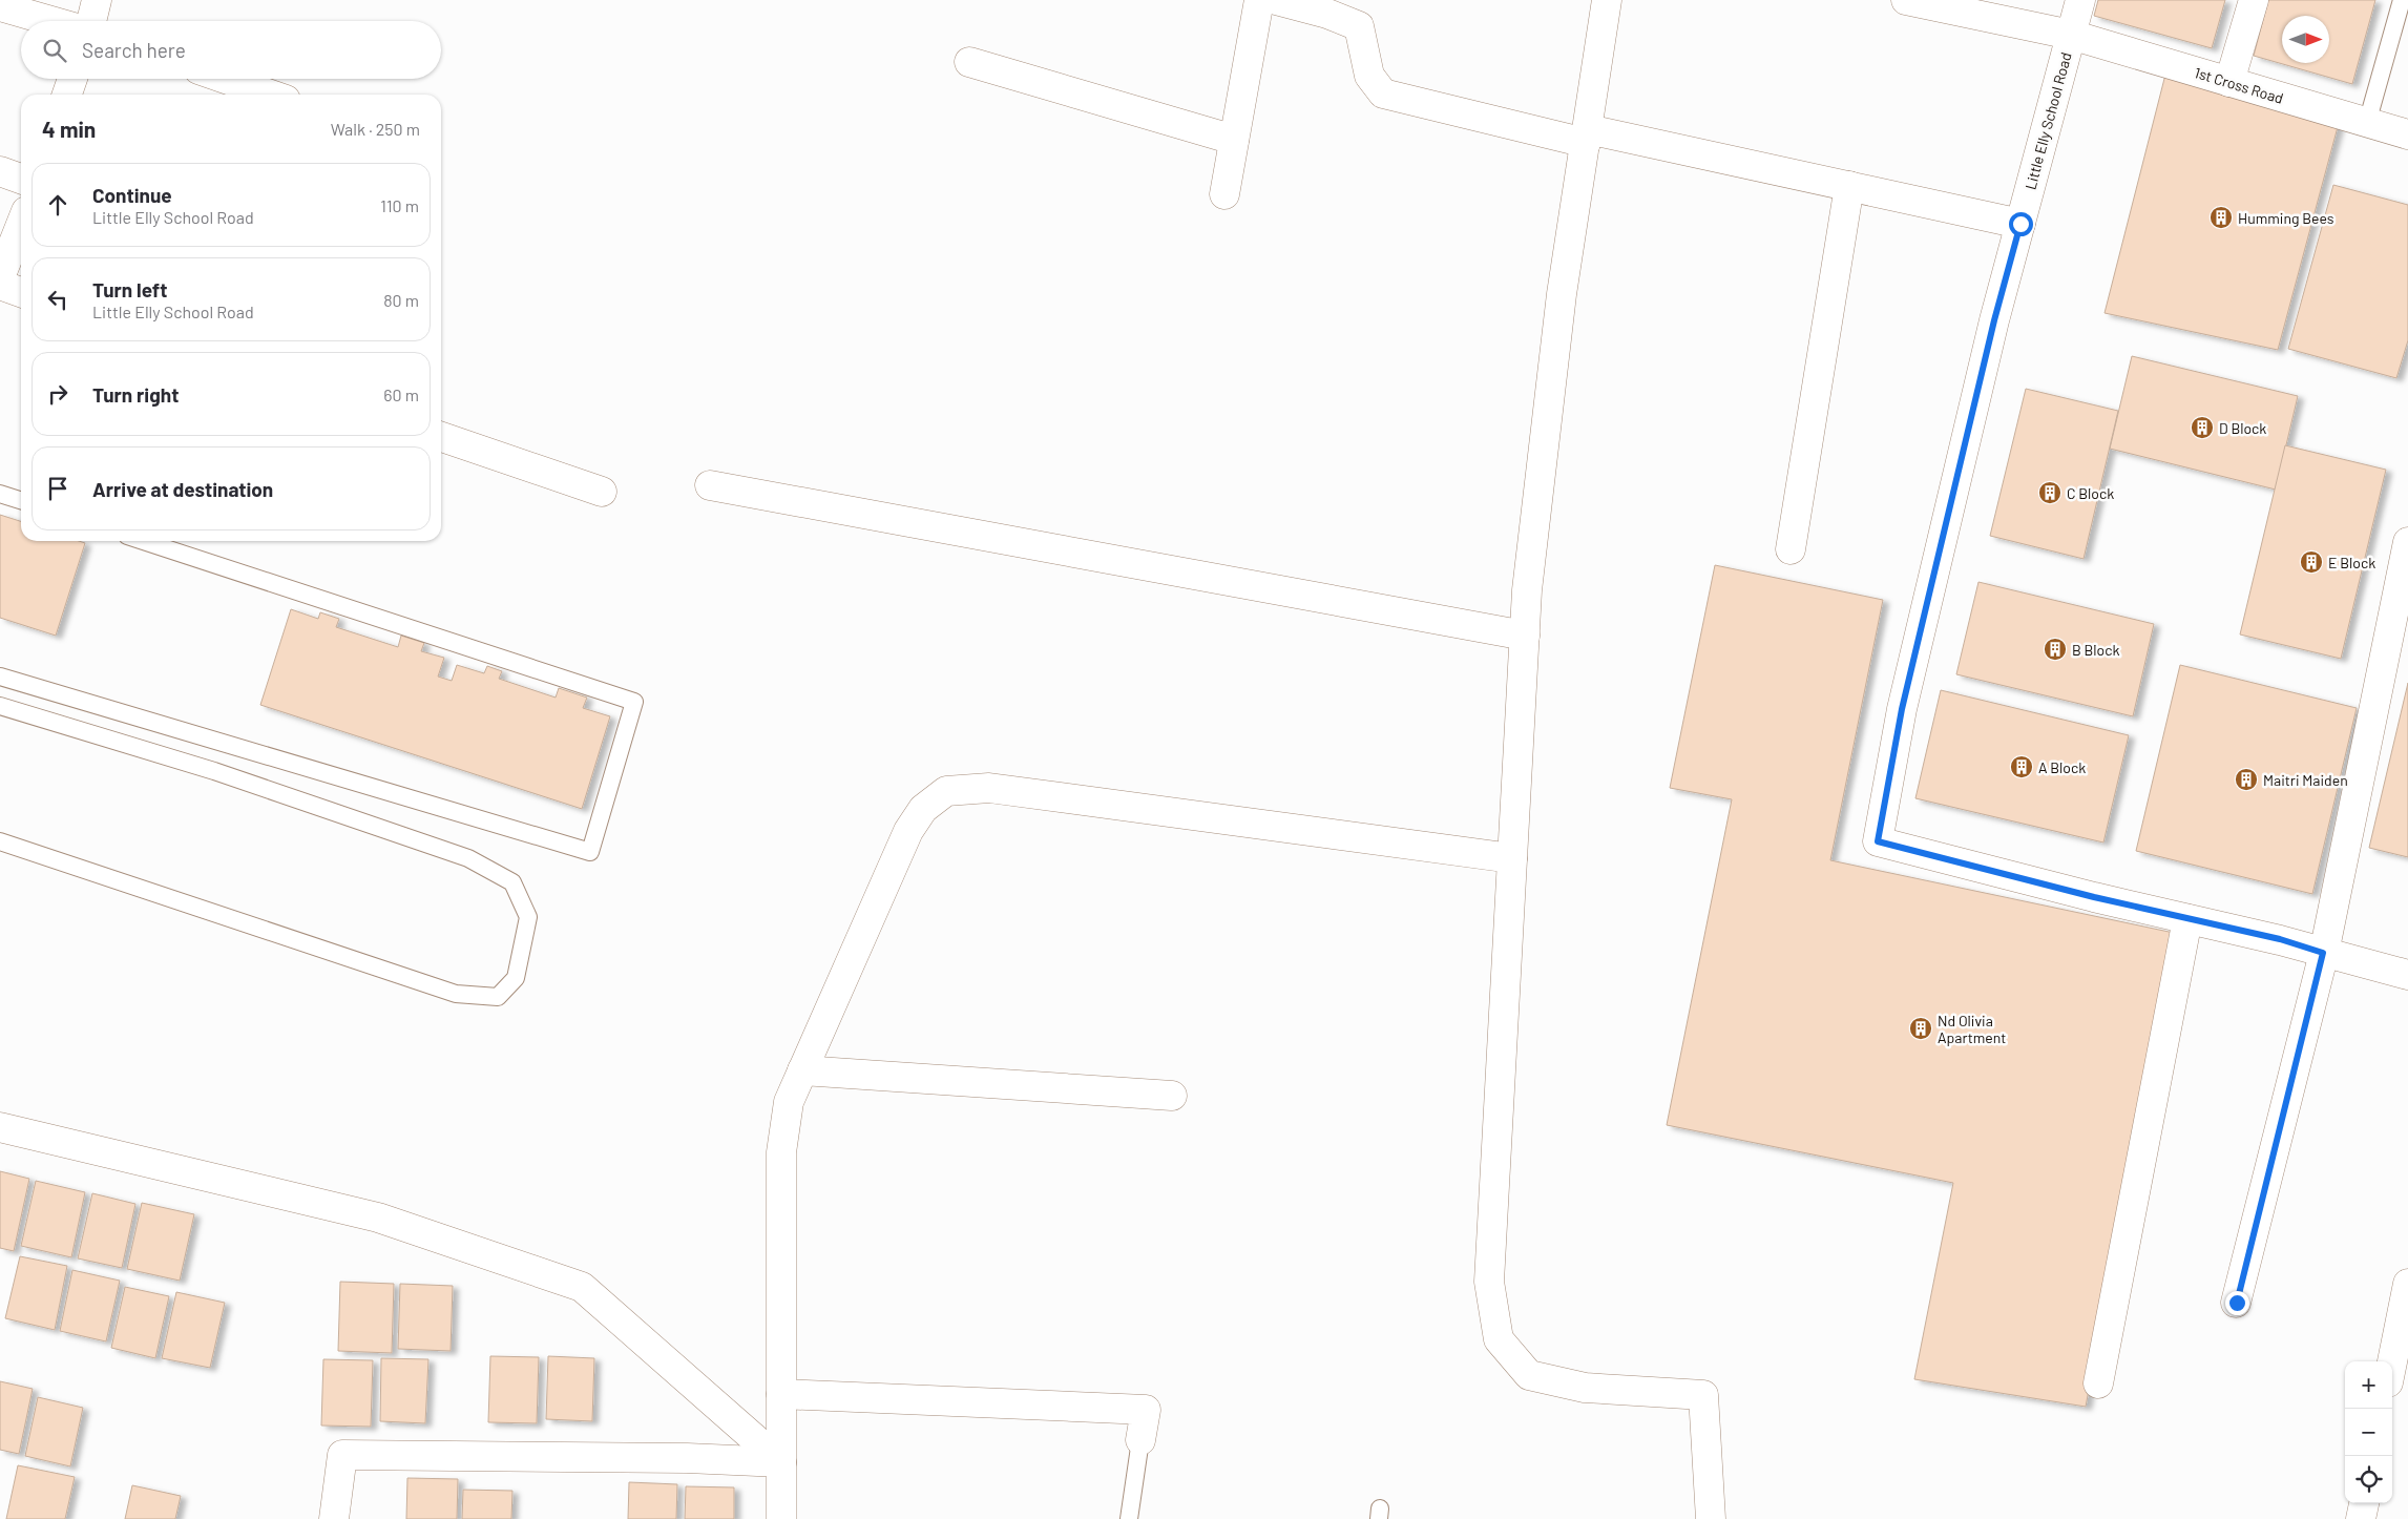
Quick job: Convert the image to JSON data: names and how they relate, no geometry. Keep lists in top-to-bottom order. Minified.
{"streets":{"street":["1st Cross Road","Little Elly School Road"]},"crossings":[["1st Cross Road","Little Elly School Road"]],"places":{"building":["Humming Bees","D Block","C Block","E Block","B Block","A Block","Maitri Maiden","Nd Olivia Apartment"]},"north":"right","page":{"search":"Search here","heading":["4 min","Walk · 250 m"],"list":[["Continue","Little Elly School Road","110 m"],["Turn left","Little Elly School Road","80 m"],["Turn right","60 m"],"Arrive at destination"],"map_buttons":["+","−"]}}
